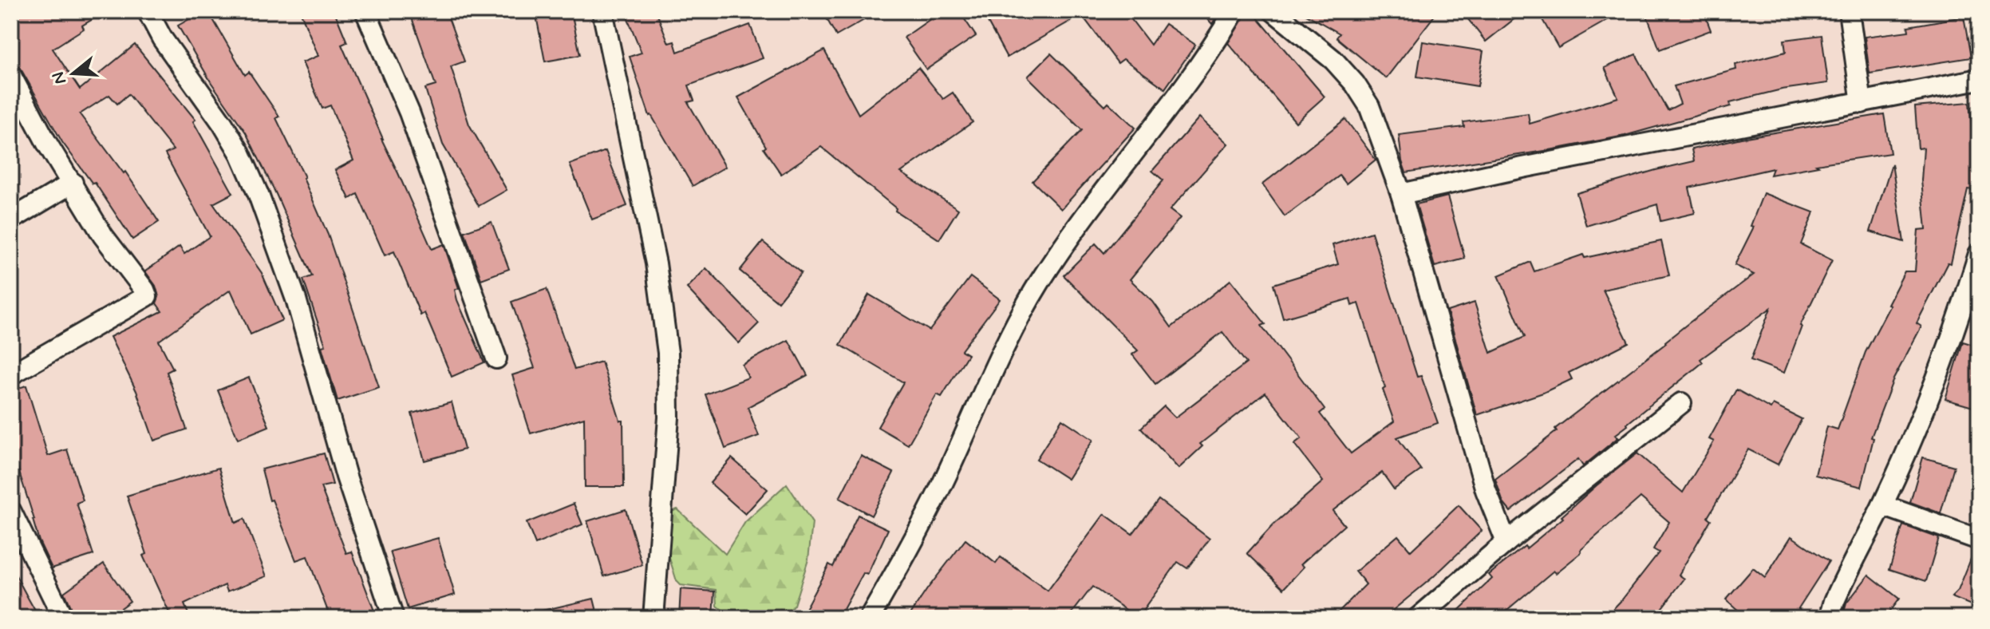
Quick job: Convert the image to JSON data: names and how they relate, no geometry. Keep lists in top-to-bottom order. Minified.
{"north":"left"}
